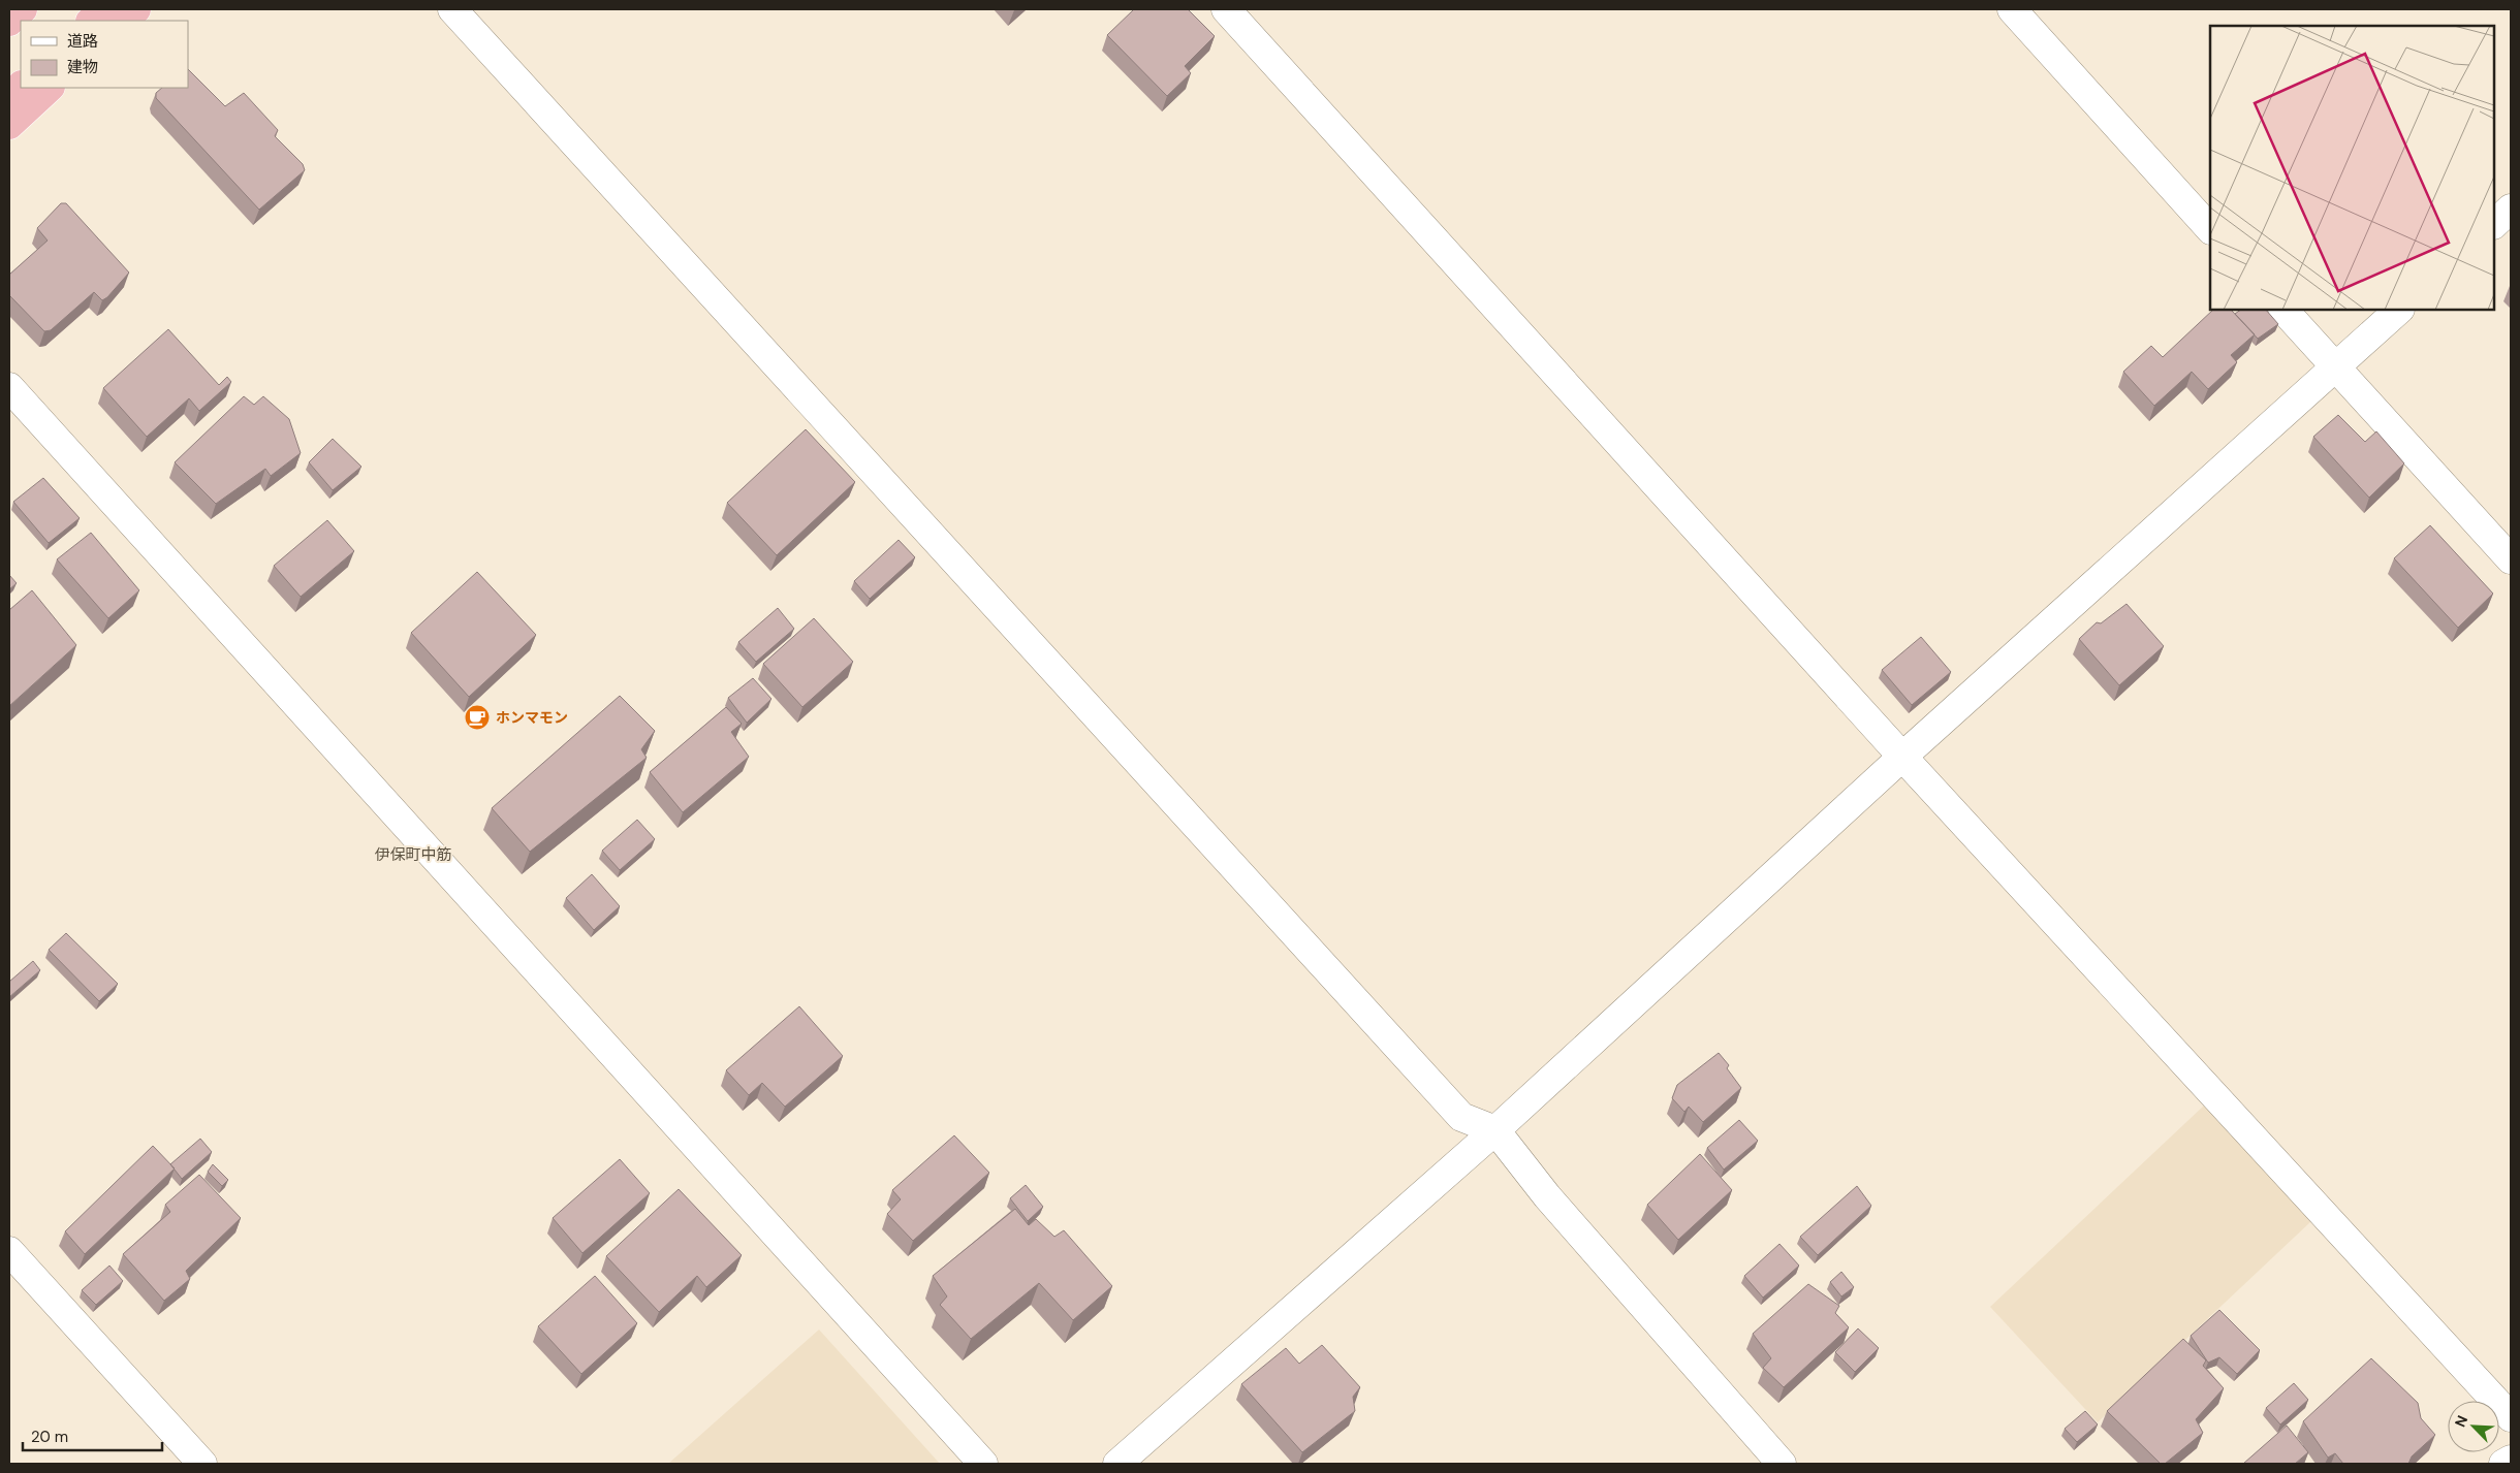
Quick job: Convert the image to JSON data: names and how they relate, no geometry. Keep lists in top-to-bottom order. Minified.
{"districts":["伊保町中筋"],"places":{"cafe":["ホンマモン"]},"legend":["道路","建物"],"scale_bar":"20 m","north":"top left"}
